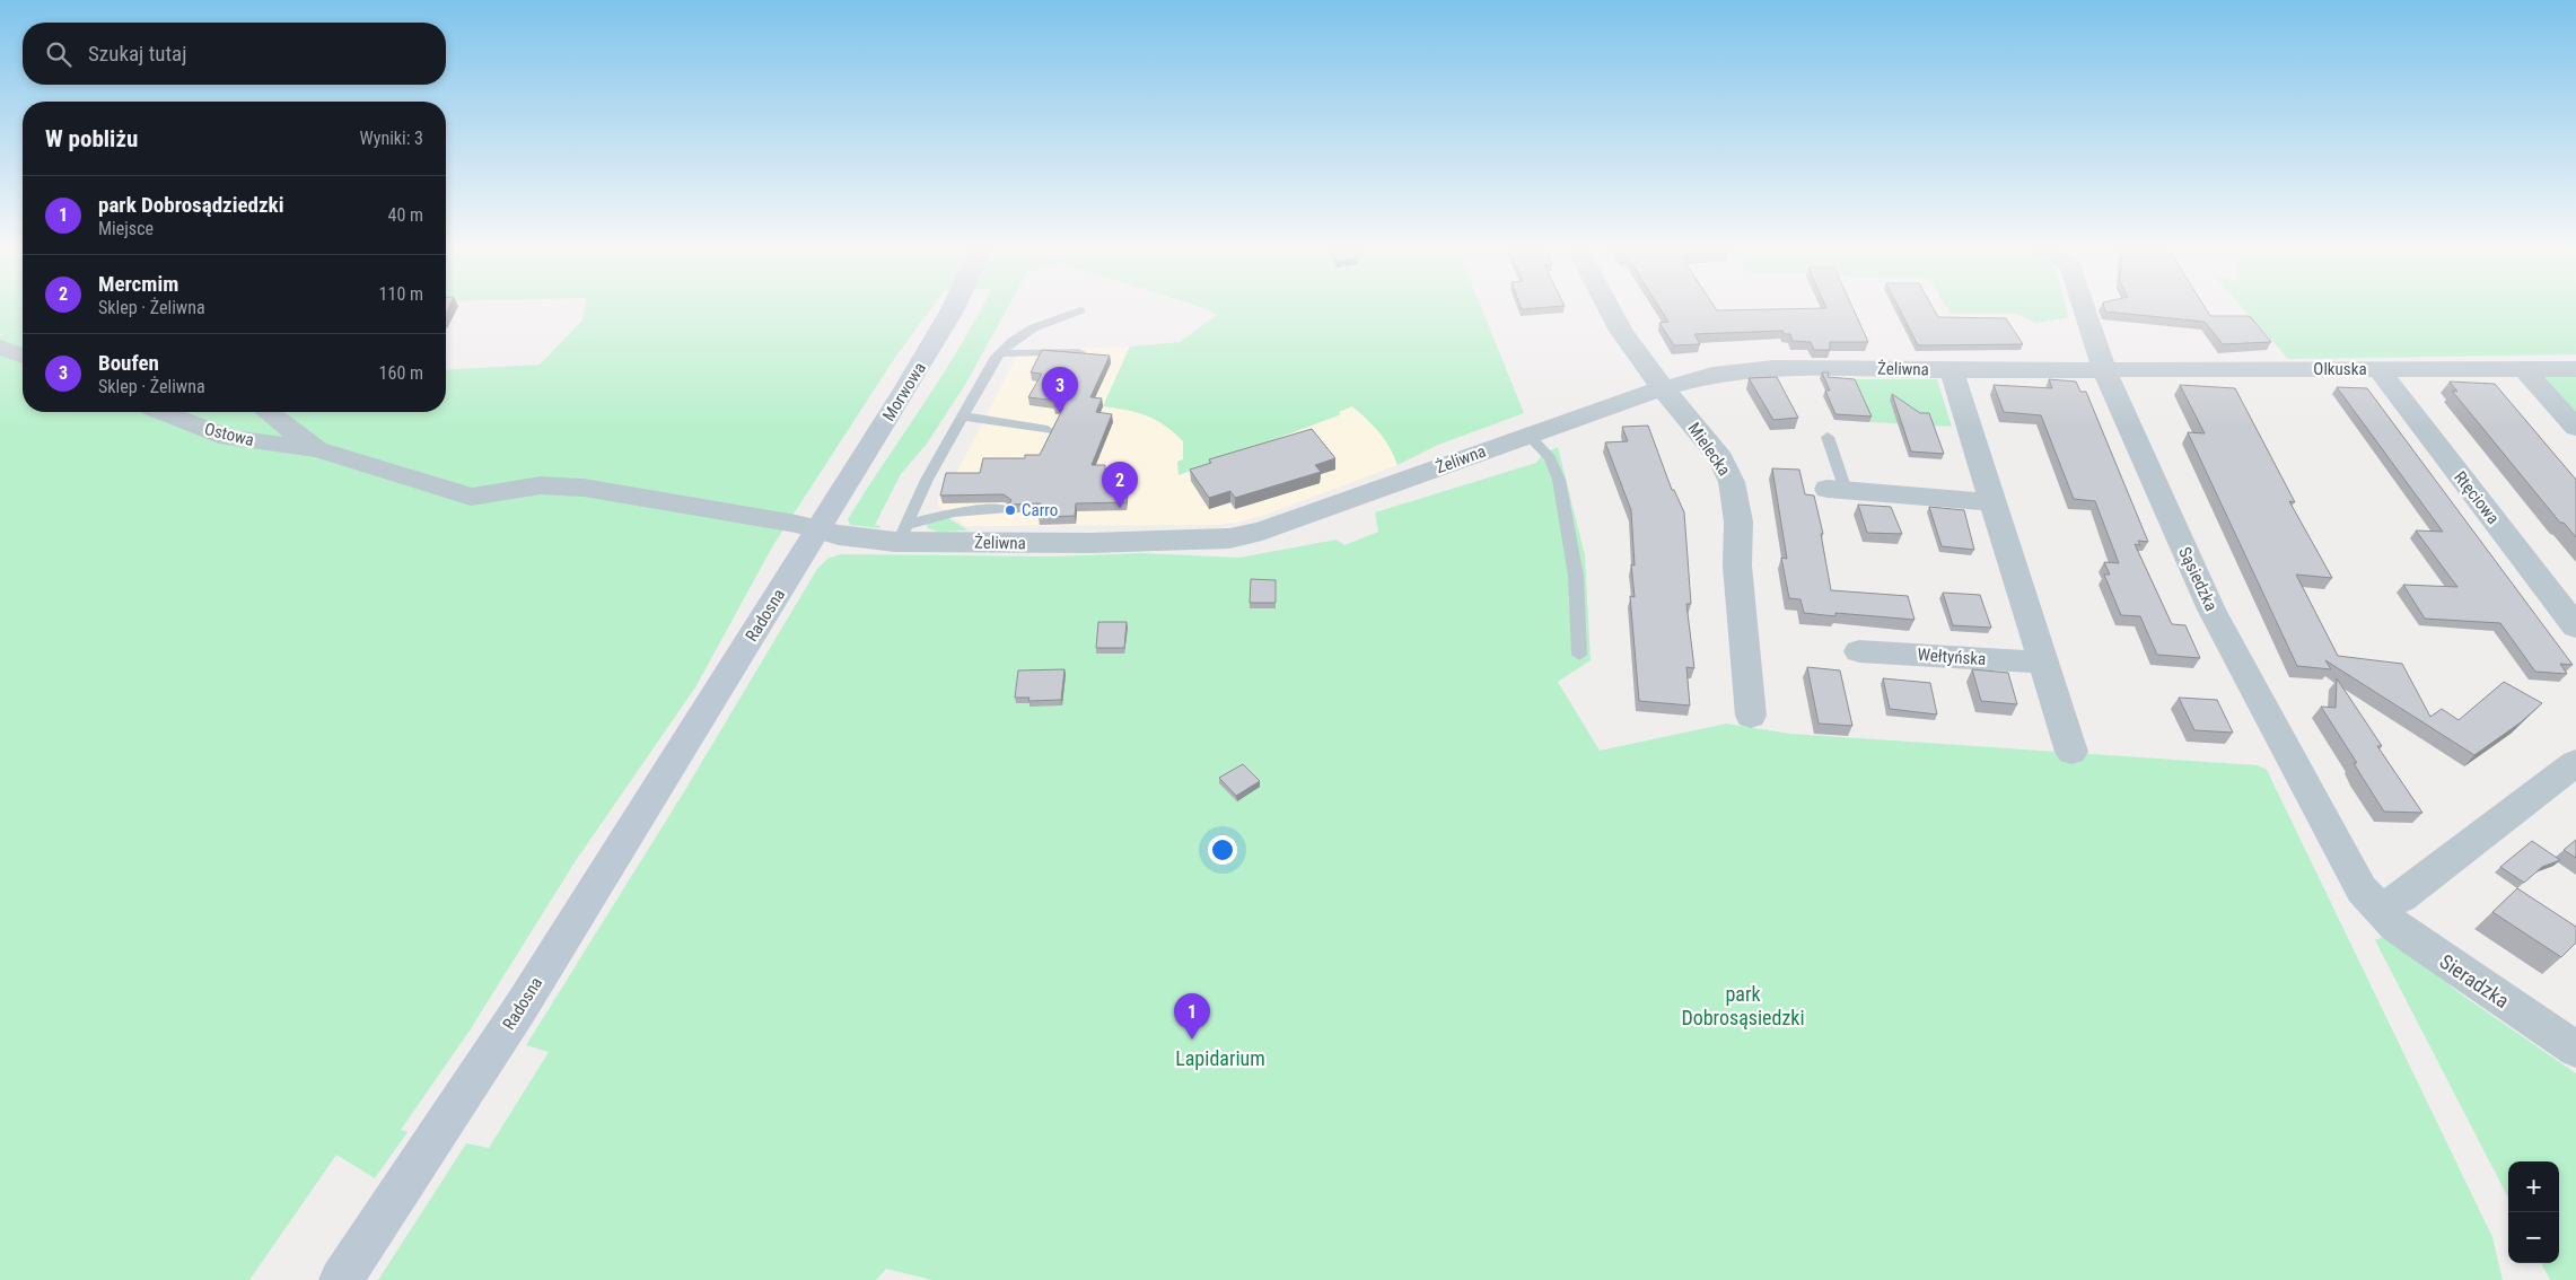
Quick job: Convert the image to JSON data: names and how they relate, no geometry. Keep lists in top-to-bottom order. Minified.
{"streets":{"main road":["Morwowa","Radosna"],"street":["Żeliwna","Olkuska","Ostowa","Mielecka","Rtęciowa","Sąsiedzka","Wełtyńska","Sieradzka"]},"crossings":[["Żeliwna","Olkuska"],["Żeliwna","Morwowa"],["Żeliwna","Mielecka"],["Żeliwna","Sąsiedzka"],["Żeliwna","Radosna"],["Olkuska","Rtęciowa"],["Olkuska","Sąsiedzka"],["Morwowa","Radosna"],["Sąsiedzka","Sieradzka"]],"parks":["park Dobrosąsiedzki","Lapidarium"],"places":["Carro"],"page":{"search":"Szukaj tutaj","heading":["W pobliżu","Wyniki: 3"],"list":[{"mark":"1","name":"park Dobrosądziedzki","note":"Miejsce","value":"40 m"},{"mark":"2","name":"Mercmim","note":"Sklep · Żeliwna","value":"110 m"},{"mark":"3","name":"Boufen","note":"Sklep · Żeliwna","value":"160 m"}],"pins":["3","2","1"],"map_buttons":["+","−"]}}
